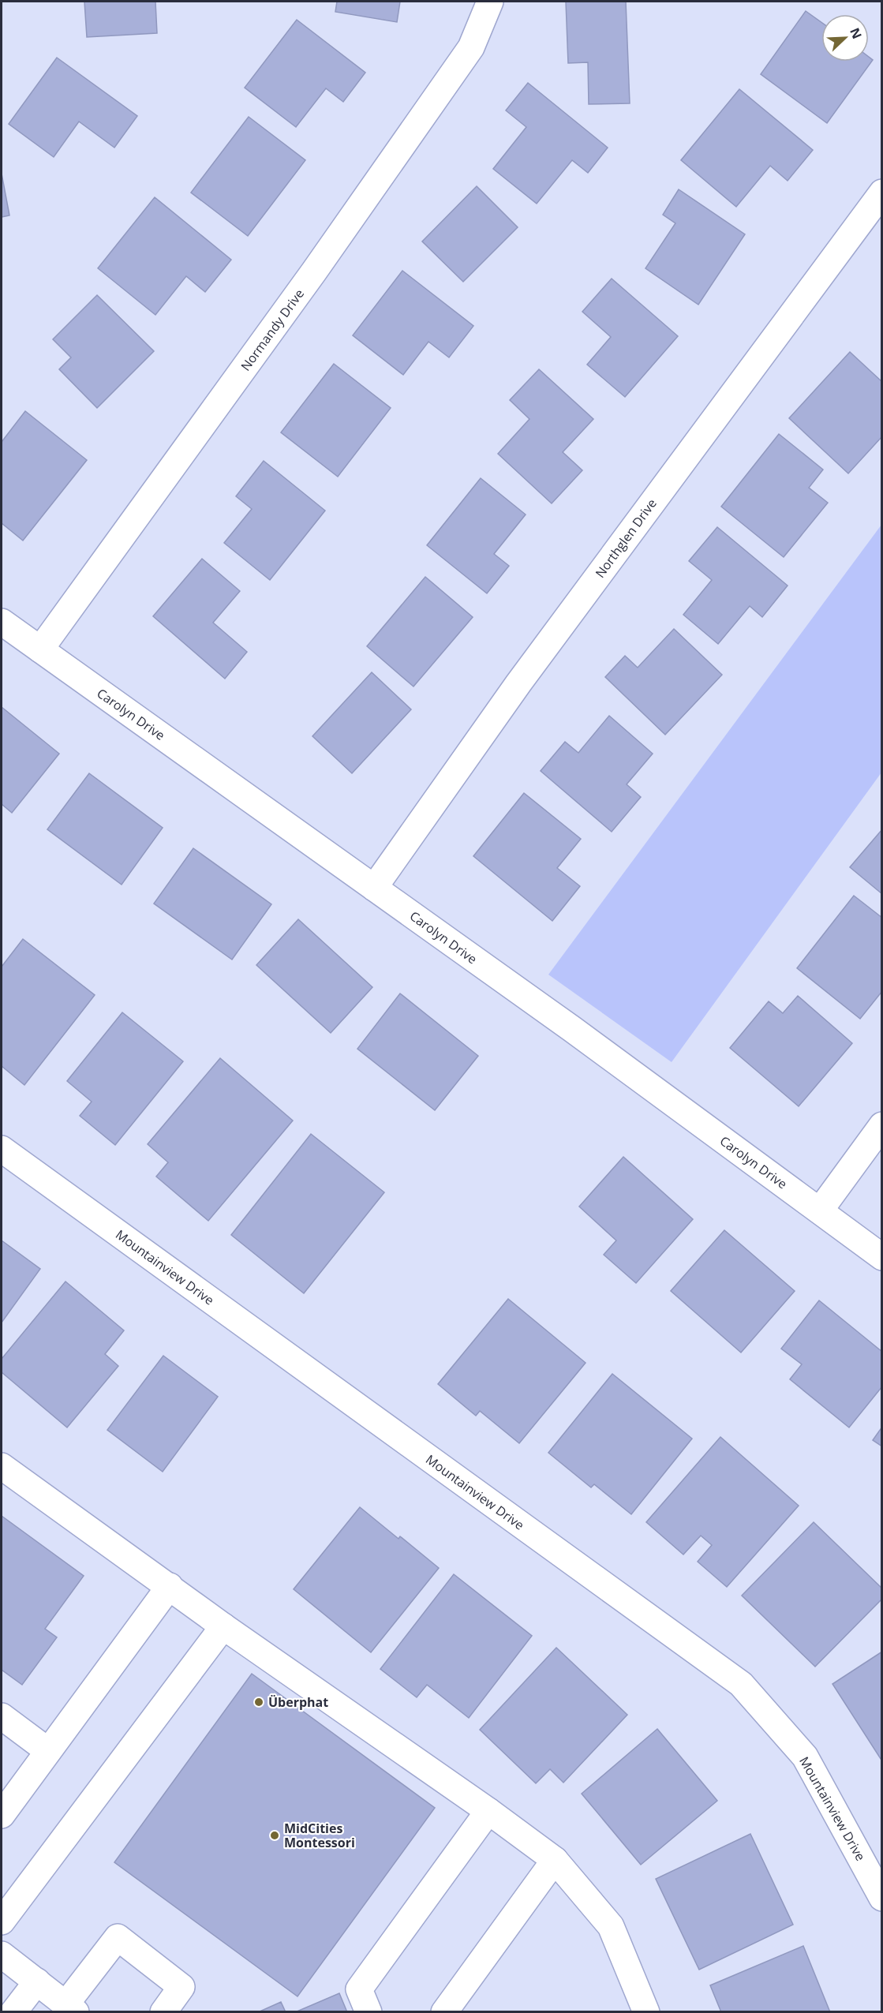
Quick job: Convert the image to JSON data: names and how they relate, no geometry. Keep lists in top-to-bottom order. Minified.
{"streets":{"street":["Normandy Drive","Northglen Drive","Carolyn Drive","Mountainview Drive"]},"crossings":[["Normandy Drive","Carolyn Drive"],["Northglen Drive","Carolyn Drive"]],"places":["Überphat","MidCities Montessori"],"north":"top right"}
